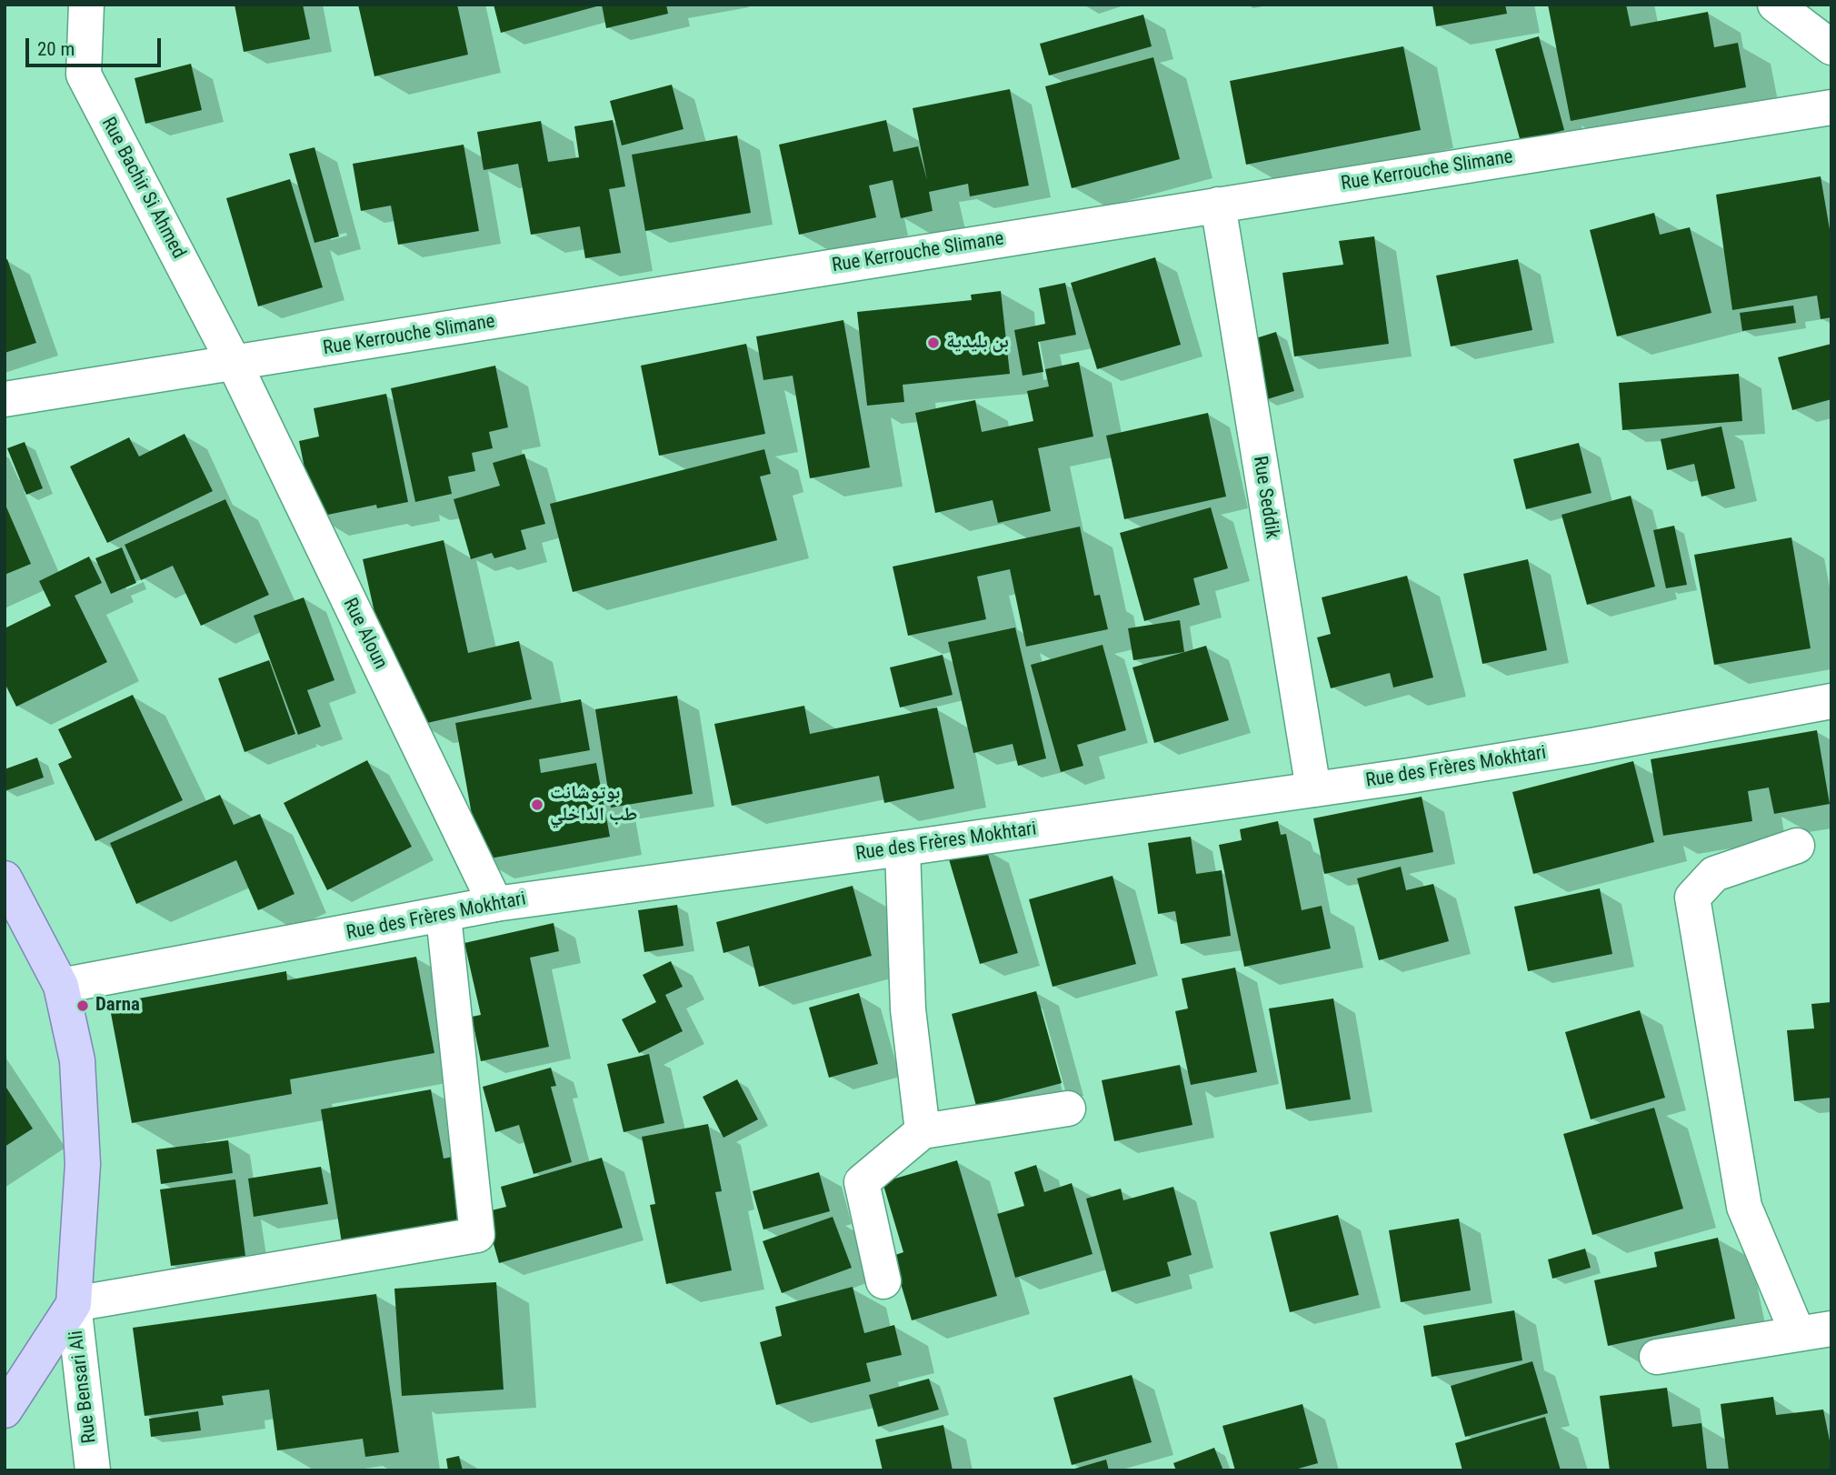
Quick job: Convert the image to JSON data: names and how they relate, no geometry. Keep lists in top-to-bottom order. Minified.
{"streets":{"street":["Rue Kerrouche Slimane","Rue Bachir Si Ahmed","Rue Seddik","Rue Aloun","Rue des Frères Mokhtari","Rue Bensari Ali"]},"crossings":[["Rue Kerrouche Slimane","Rue Bachir Si Ahmed"],["Rue Kerrouche Slimane","Rue Seddik"],["Rue Kerrouche Slimane","Rue Aloun"],["Rue Bachir Si Ahmed","Rue Aloun"],["Rue Seddik","Rue des Frères Mokhtari"],["Rue Aloun","Rue des Frères Mokhtari"]],"places":["بن بليدية","بوتوشانت طب الداخلي","Darna"],"scale_bar":"20 m"}
